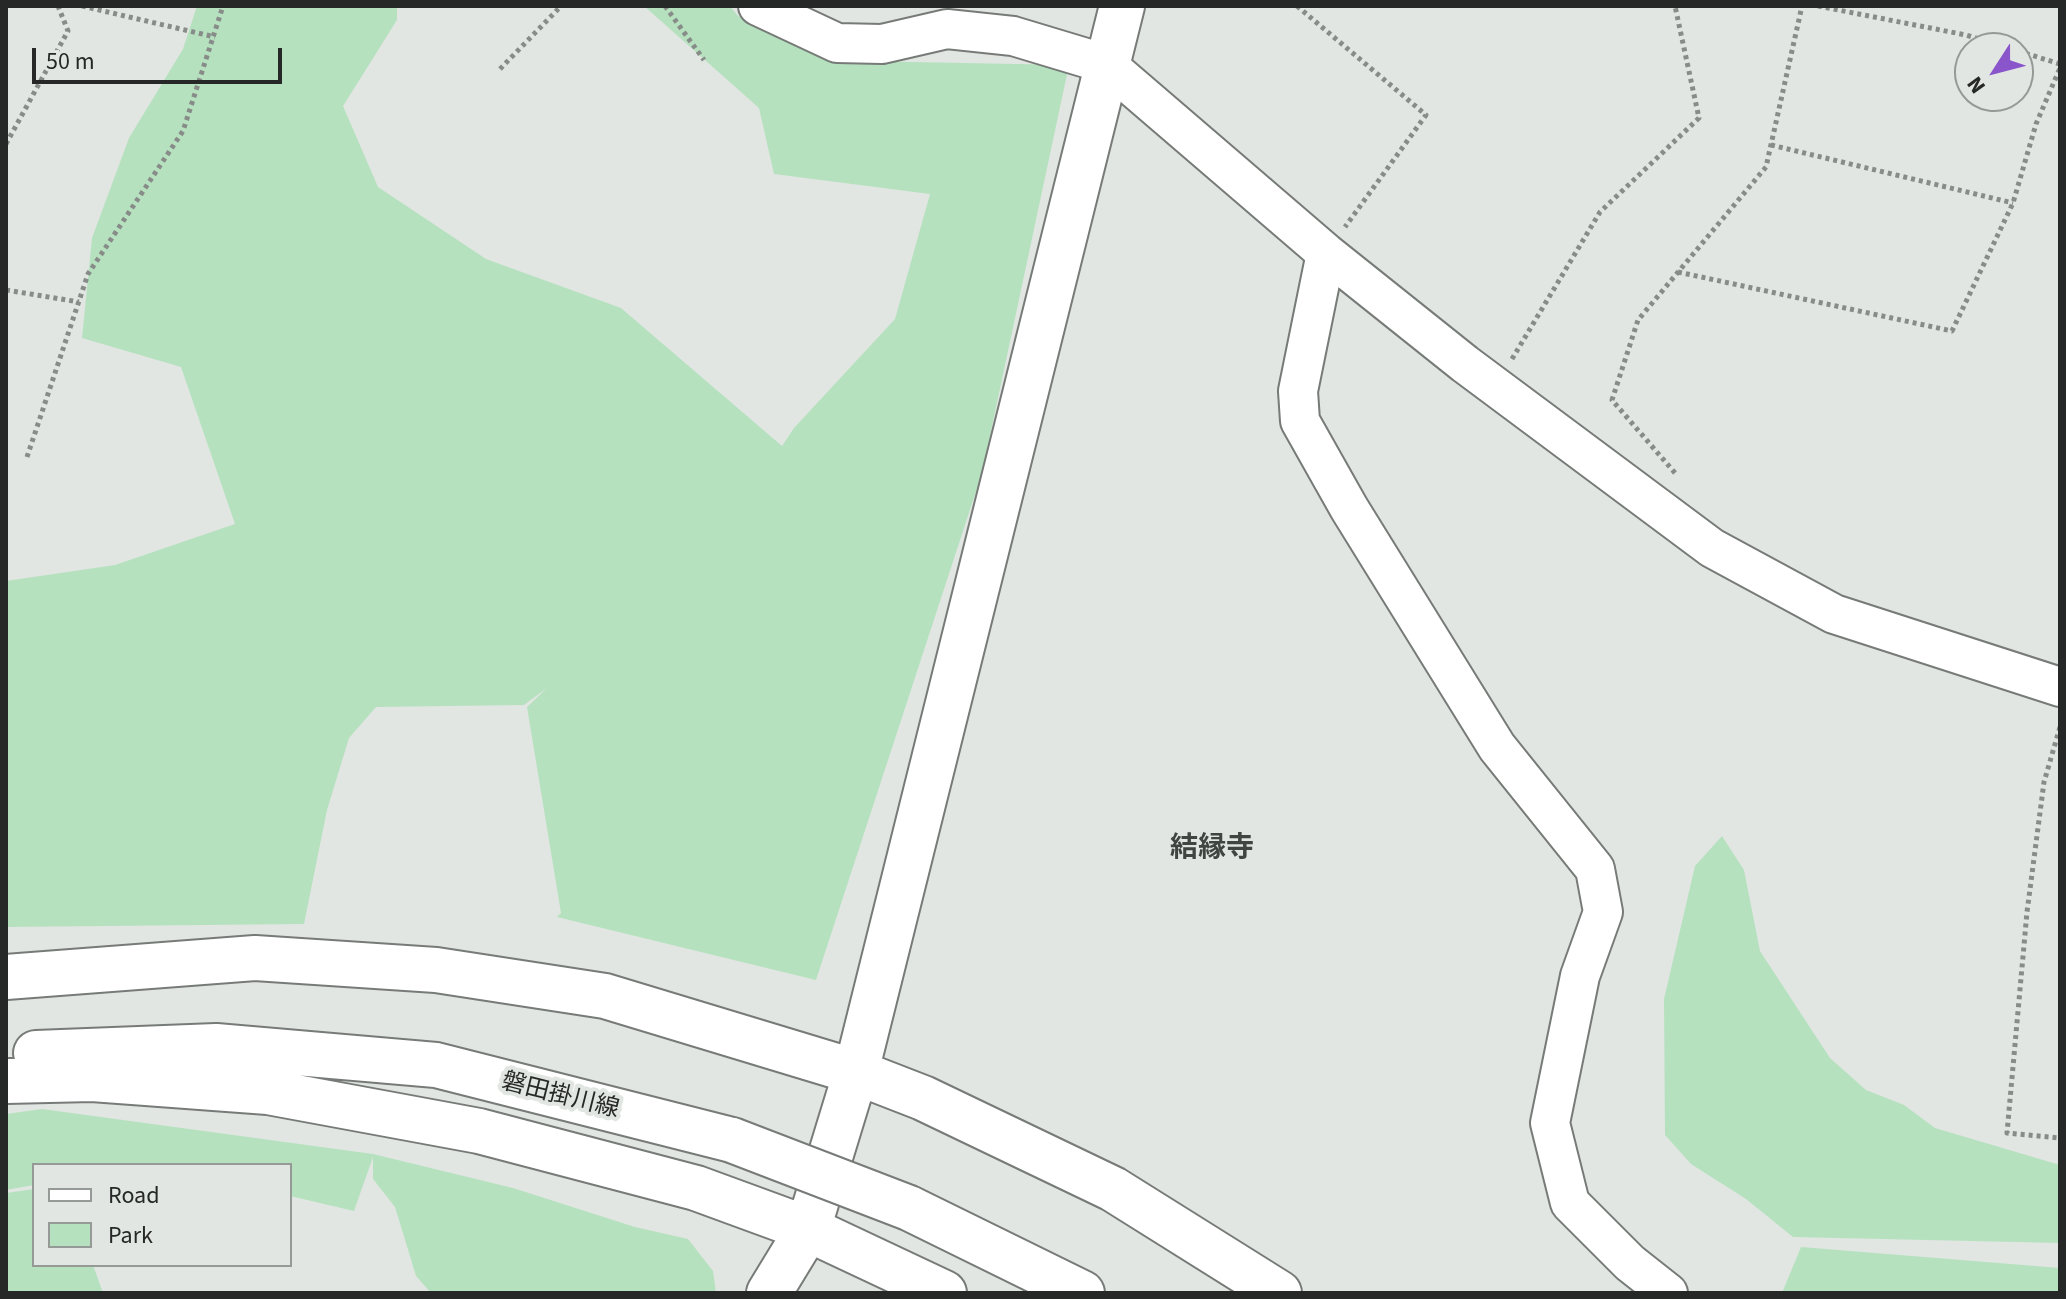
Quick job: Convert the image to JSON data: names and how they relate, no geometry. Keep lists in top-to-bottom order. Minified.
{"streets":{"main road":["磐田掛川線"]},"districts":["結縁寺"],"legend":["Road","Park"],"scale_bar":"50 m","north":"bottom left"}
